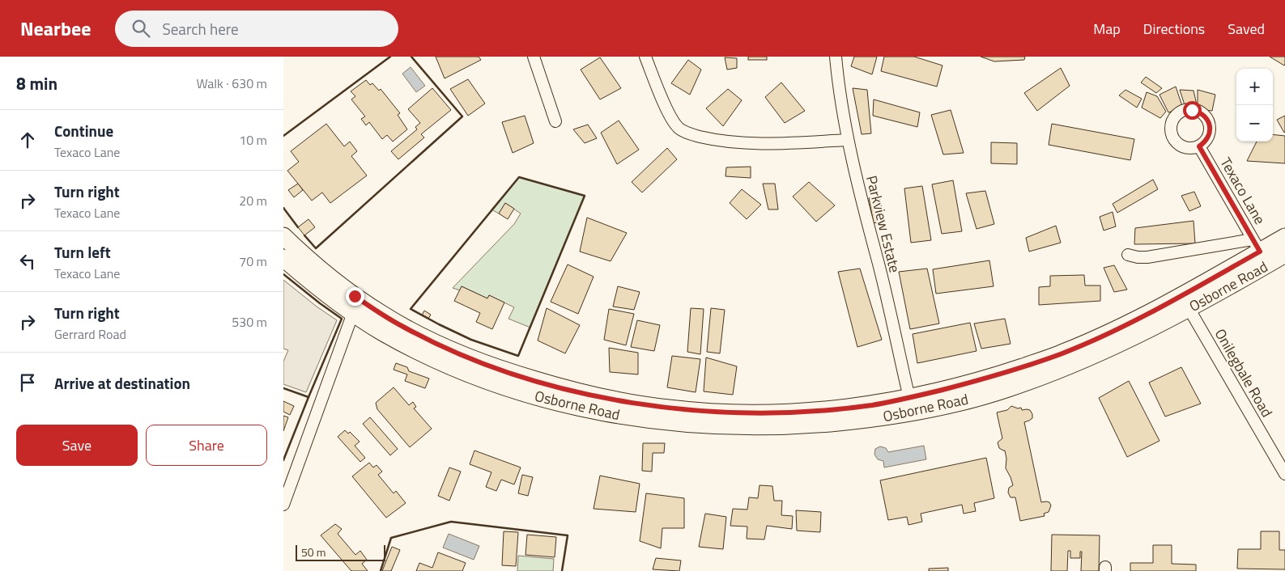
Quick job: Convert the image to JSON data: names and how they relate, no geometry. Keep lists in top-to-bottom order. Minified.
{"streets":{"main road":["Osborne Road"],"street":["Texaco Lane","Parkview Estate","Onilegbale Road"]},"crossings":[["Osborne Road","Onilegbale Road"]],"scale_bar":"50 m","page":{"header":"Nearbee","search":"Search here","nav":["Map","Directions","Saved"],"heading":["8 min","Walk · 630 m"],"map_buttons":["+","−"],"list":[["Continue","Texaco Lane","10 m"],["Turn right","Texaco Lane","20 m"],["Turn left","Texaco Lane","70 m"],["Turn right","Gerrard Road","530 m"],"Arrive at destination"],"buttons":["Save","Share"],"scale":"50 m"}}
